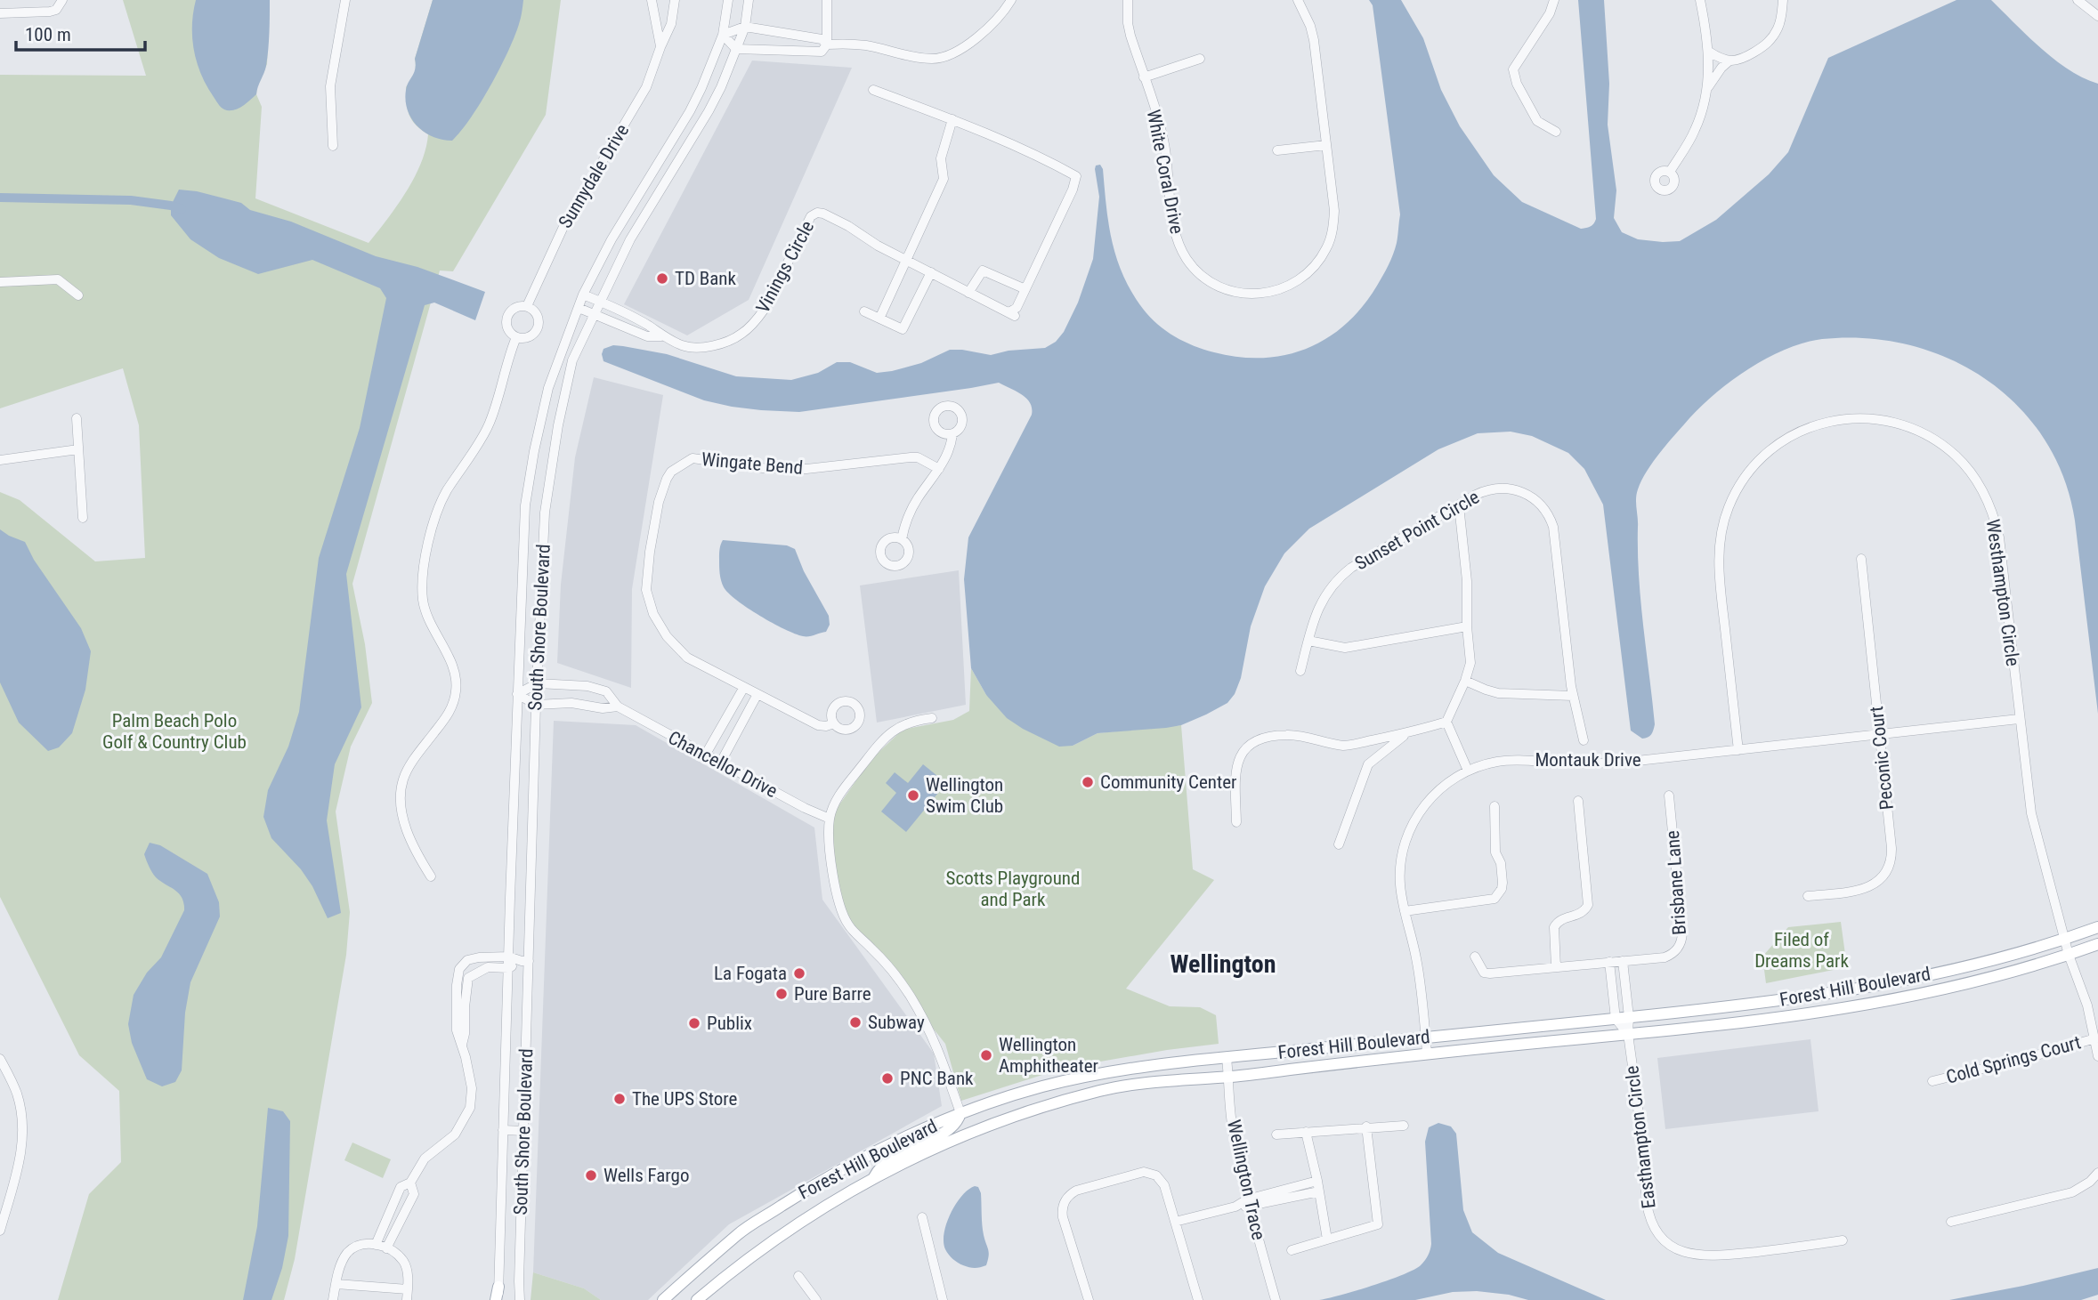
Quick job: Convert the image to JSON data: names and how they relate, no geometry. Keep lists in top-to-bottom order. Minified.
{"streets":{"main road":["Forest Hill Boulevard"],"street":["White Coral Drive","Sunnydale Drive","Vinings Circle","Wingate Bend","Sunset Point Circle","Westhampton Circle","South Shore Boulevard","Peconic Court","Montauk Drive","Chancellor Drive","Brisbane Lane","Cold Springs Court","Easthampton Circle","Wellington Trace"]},"crossings":[["Vinings Circle","South Shore Boulevard"],["Westhampton Circle","Montauk Drive"],["Westhampton Circle","Forest Hill Boulevard"],["Westhampton Circle","Cold Springs Court"],["South Shore Boulevard","Chancellor Drive"],["Peconic Court","Montauk Drive"],["Montauk Drive","Forest Hill Boulevard"],["Forest Hill Boulevard","Easthampton Circle"],["Forest Hill Boulevard","Wellington Trace"]],"districts":["Wellington"],"parks":["Palm Beach Polo Golf & Country Club","Scotts Playground and Park","Filed of Dreams Park"],"places":["TD Bank","Community Center","Wellington Swim Club","La Fogata","Pure Barre","Subway","Publix","Wellington Amphitheater","PNC Bank","The UPS Store","Wells Fargo"],"scale_bar":"100 m"}
